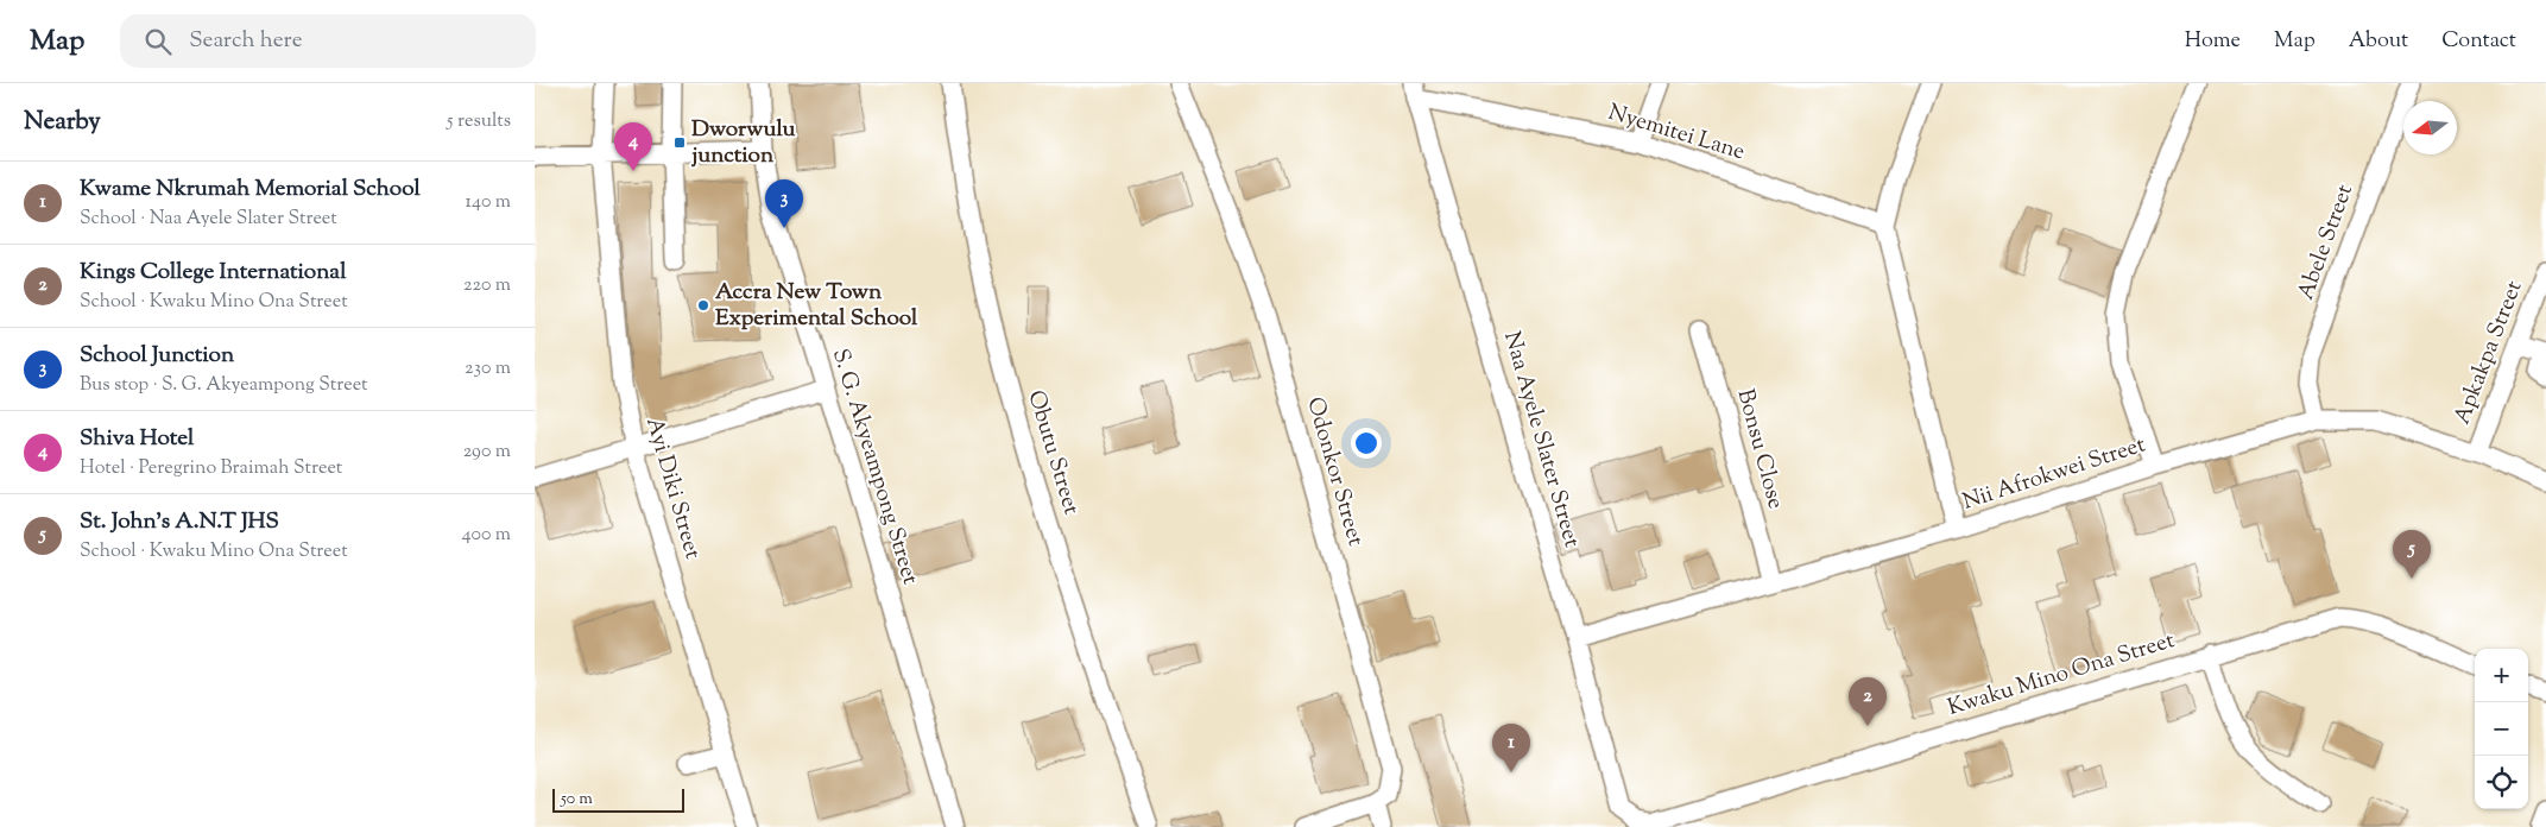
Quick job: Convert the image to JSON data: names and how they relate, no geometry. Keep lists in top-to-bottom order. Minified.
{"streets":{"street":["Nyemitei Lane","Abele Street","Apkakpa Street","Naa Ayele Slater Street","Bonsu Close","Obutu Street","S. G. Akyeampong Street","Odonkor Street","Nii Afrokwei Street","Ayi Diki Street","Kwaku Mino Ona Street"]},"crossings":[["Nyemitei Lane","Naa Ayele Slater Street"],["Abele Street","Nii Afrokwei Street"],["Apkakpa Street","Nii Afrokwei Street"],["Naa Ayele Slater Street","Nii Afrokwei Street"],["Naa Ayele Slater Street","Kwaku Mino Ona Street"],["Bonsu Close","Nii Afrokwei Street"]],"places":{"transit":["Dworwulu junction"],"other":["Accra New Town Experimental School"]},"scale_bar":"50 m","north":"left","page":{"header":"Map","search":"Search here","nav":["Home","Map","About","Contact"],"heading":["Nearby","5 results"],"pins":["4","3","5","2","1"],"list":[{"mark":"1","name":"Kwame Nkrumah Memorial School","note":"School · Naa Ayele Slater Street","value":"140 m"},{"mark":"2","name":"Kings College International","note":"School · Kwaku Mino Ona Street","value":"220 m"},{"mark":"3","name":"School Junction","note":"Bus stop · S. G. Akyeampong Street","value":"230 m"},{"mark":"4","name":"Shiva Hotel","note":"Hotel · Peregrino Braimah Street","value":"290 m"},{"mark":"5","name":"St. John's A.N.T JHS","note":"School · Kwaku Mino Ona Street","value":"400 m"}],"map_buttons":["+","−"],"scale":"50 m"}}
